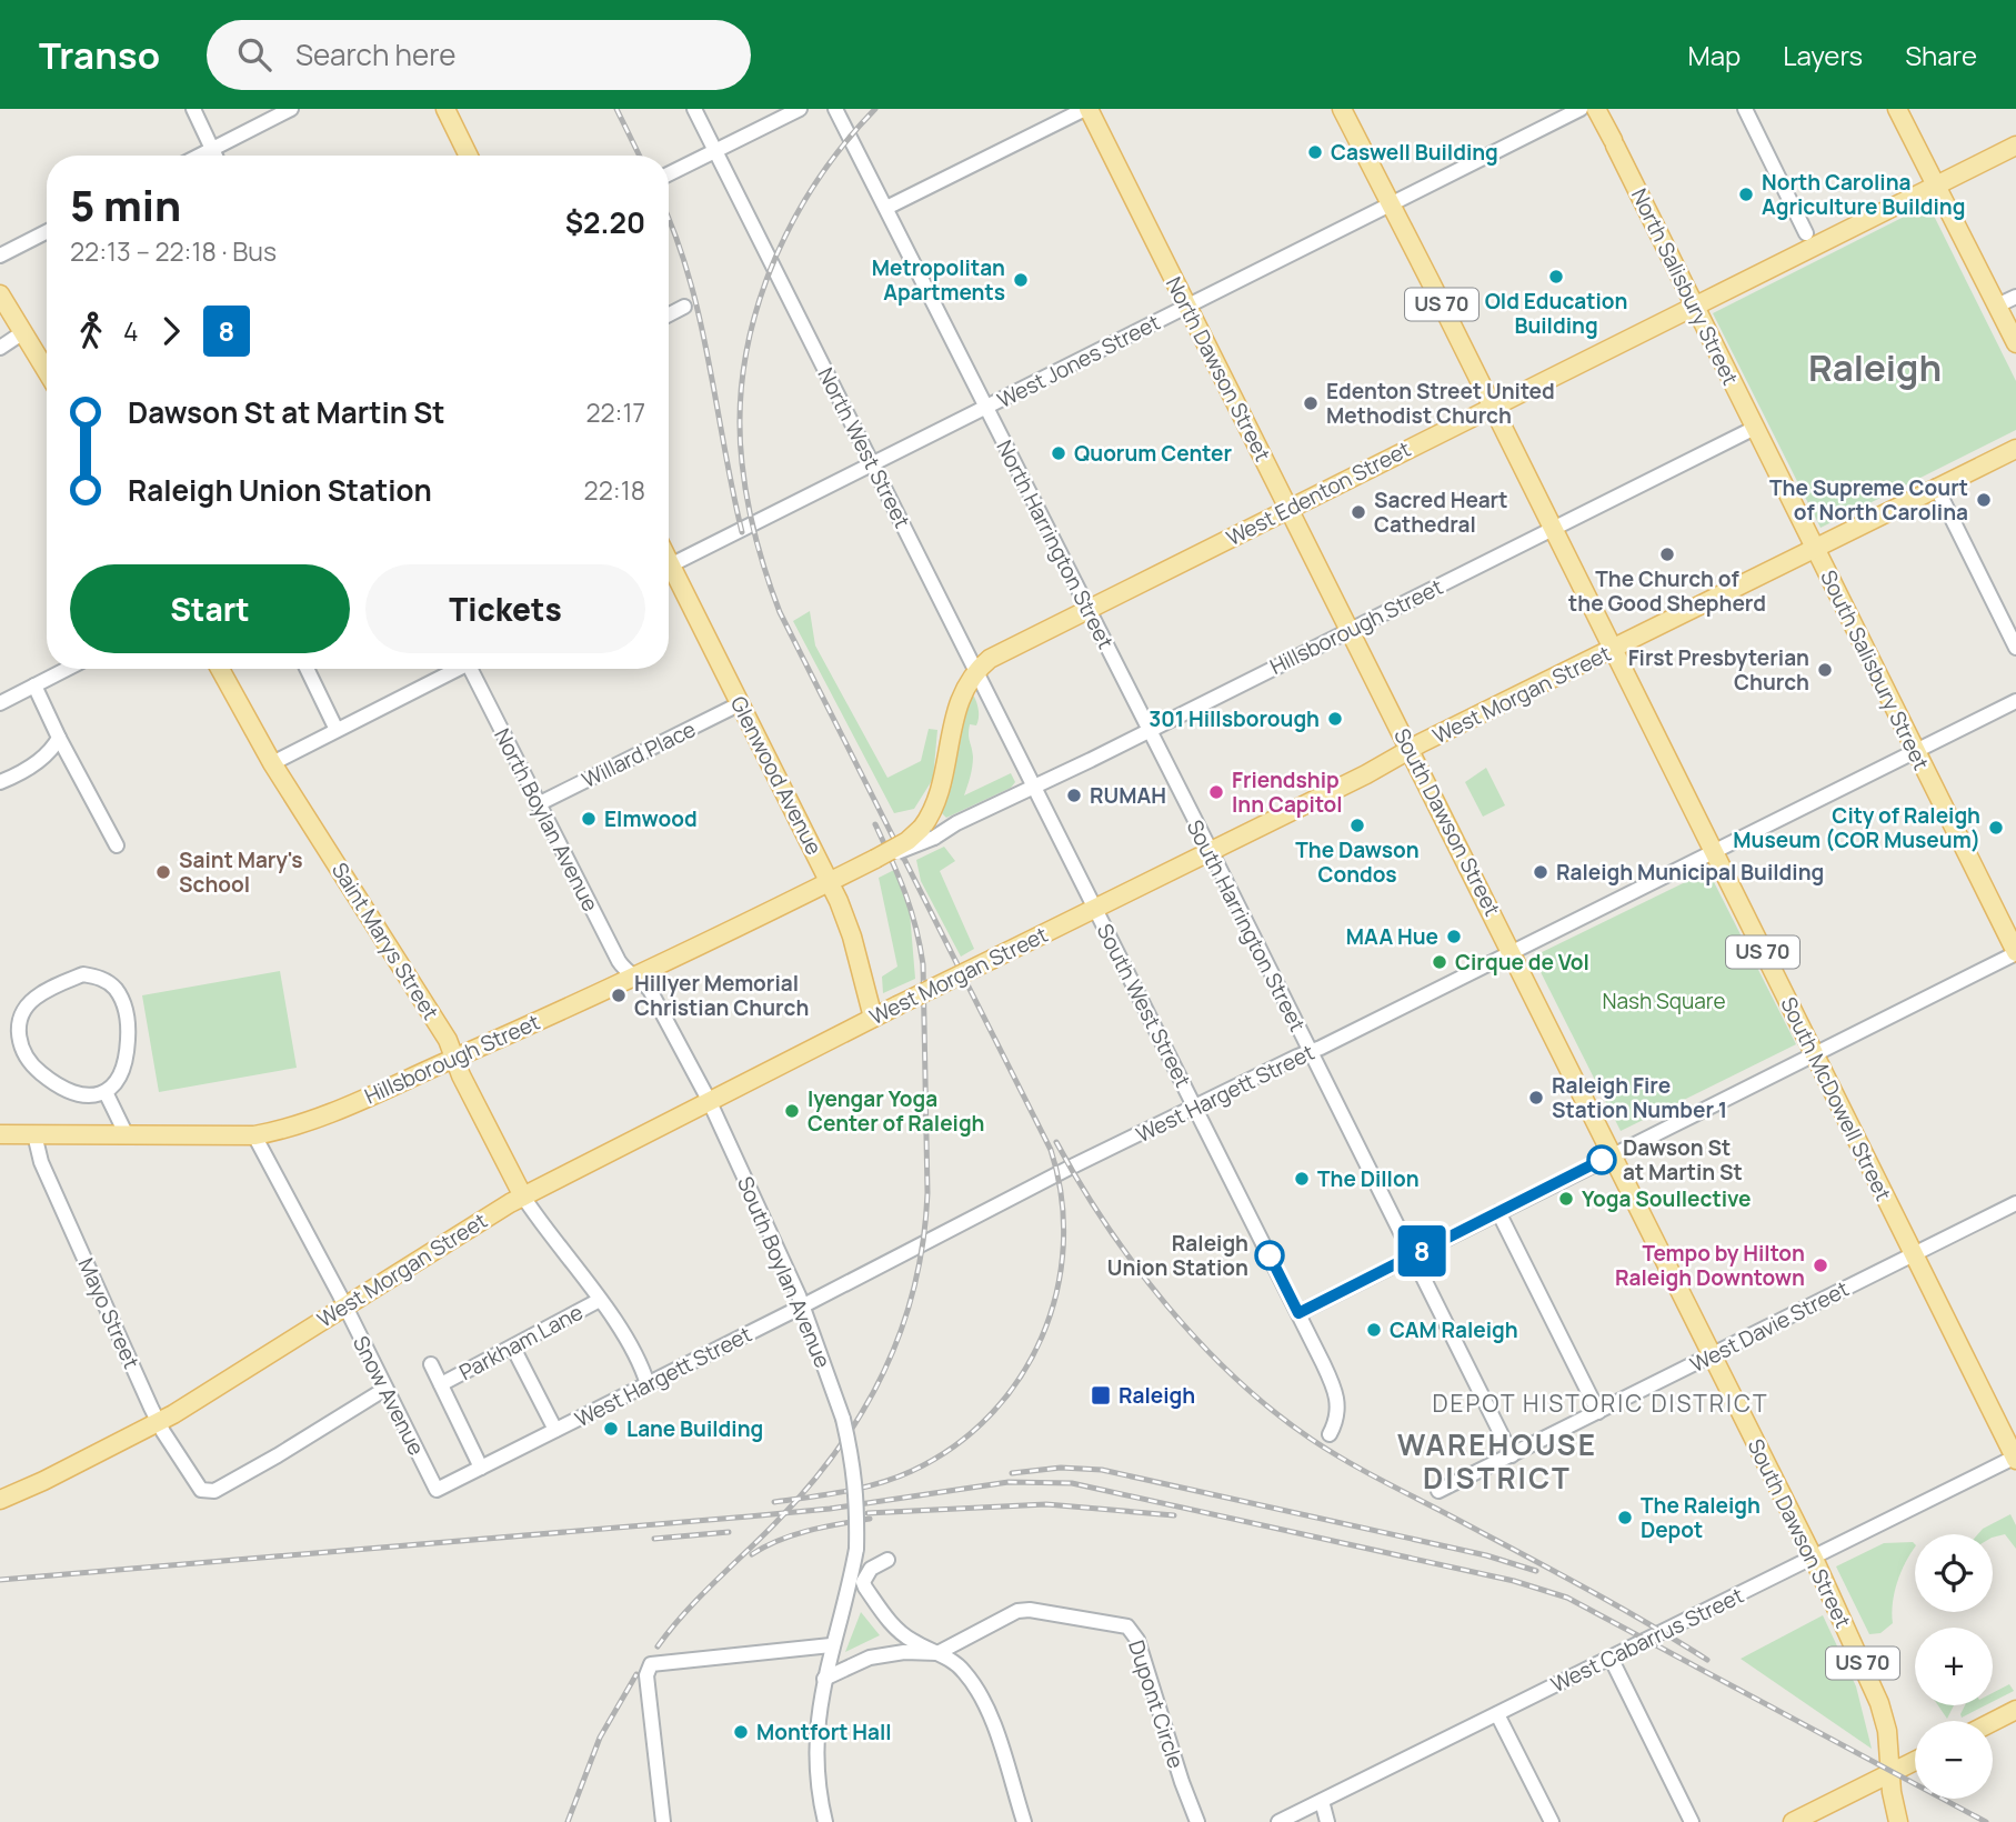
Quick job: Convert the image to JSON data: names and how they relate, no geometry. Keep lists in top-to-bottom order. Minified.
{"streets":{"main road":["North Salisbury Street","US 70","North Dawson Street","West Edenton Street","Hillsborough Street","South Salisbury Street","West Morgan Street","Glenwood Avenue","South Dawson Street","Saint Marys Street","South McDowell Street"],"street":["West Jones Street","North West Street","North Harrington Street","Willard Place","North Boylan Avenue","South Harrington Street","South West Street","West Hargett Street","South Boylan Avenue","Mayo Street","West Davie Street","Parkham Lane","Snow Avenue","West Cabarrus Street","Dupont Circle"]},"crossings":[["North Salisbury Street","West Edenton Street"],["North Salisbury Street","Hillsborough Street"],["North Salisbury Street","South Salisbury Street"],["US 70","West Jones Street"],["US 70","West Edenton Street"],["US 70","Hillsborough Street"],["US 70","South McDowell Street"],["West Jones Street","North Dawson Street"],["West Jones Street","North West Street"],["West Jones Street","North Harrington Street"],["North Dawson Street","West Edenton Street"],["North Dawson Street","Hillsborough Street"],["North Dawson Street","South Dawson Street"],["North West Street","West Edenton Street"],["North West Street","Hillsborough Street"],["North West Street","South West Street"],["West Edenton Street","North Harrington Street"],["West Edenton Street","Hillsborough Street"],["North Harrington Street","Hillsborough Street"],["North Harrington Street","South Harrington Street"],["Hillsborough Street","South Salisbury Street"],["Hillsborough Street","Glenwood Avenue"],["Hillsborough Street","North Boylan Avenue"],["Hillsborough Street","South Dawson Street"],["Hillsborough Street","South Harrington Street"],["Hillsborough Street","Saint Marys Street"],["Hillsborough Street","South West Street"],["Hillsborough Street","South McDowell Street"],["Hillsborough Street","South Boylan Avenue"],["Hillsborough Street","Mayo Street"],["Hillsborough Street","Snow Avenue"],["South Salisbury Street","West Morgan Street"],["South Salisbury Street","West Hargett Street"],["West Morgan Street","Glenwood Avenue"],["West Morgan Street","South Dawson Street"],["West Morgan Street","South Harrington Street"],["West Morgan Street","Saint Marys Street"],["West Morgan Street","South West Street"],["West Morgan Street","South McDowell Street"],["West Morgan Street","South Boylan Avenue"],["West Morgan Street","Mayo Street"],["West Morgan Street","Snow Avenue"],["Willard Place","Glenwood Avenue"],["Willard Place","North Boylan Avenue"],["North Boylan Avenue","South Boylan Avenue"],["South Dawson Street","West Hargett Street"],["South Dawson Street","West Davie Street"],["South Dawson Street","West Cabarrus Street"],["South Harrington Street","West Hargett Street"],["South Harrington Street","West Davie Street"],["Saint Marys Street","West Hargett Street"],["Saint Marys Street","Parkham Lane"],["South West Street","West Hargett Street"],["West Hargett Street","South McDowell Street"],["West Hargett Street","South Boylan Avenue"],["West Hargett Street","Snow Avenue"],["South McDowell Street","West Davie Street"],["South McDowell Street","West Cabarrus Street"],["South Boylan Avenue","Dupont Circle"],["Mayo Street","Snow Avenue"]],"districts":["Raleigh","DEPOT HISTORIC DISTRICT","WAREHOUSE DISTRICT"],"parks":["Nash Square"],"places":{"other":["Caswell Building","North Carolina Agriculture Building","Old Education Building","Metropolitan Apartments","Edenton Street United Methodist Church","Quorum Center","The Supreme Court of North Carolina","Sacred Heart Cathedral","The Church of the Good Shepherd","First Presbyterian Church","301 Hillsborough","Friendship Inn Capitol","RUMAH","Elmwood","The Dawson Condos","City of Raleigh Museum (COR Museum)","Saint Mary's School","Raleigh Municipal Building","MAA Hue","Cirque de Vol","Hillyer Memorial Christian Church","Raleigh Fire Station Number 1","Iyengar Yoga Center of Raleigh","Dawson St at Martin St","The Dillon","Yoga Soullective","Raleigh Union Station","Tempo by Hilton Raleigh Downtown","CAM Raleigh","Lane Building","The Raleigh Depot","Montfort Hall"],"transit":["Raleigh"]},"lines":["bus line 8"],"page":{"header":"Transo","search":"Search here","nav":["Map","Layers","Share"],"on_map":"8","heading":["5 min","22:13 – 22:18 · Bus","$2.20"],"legs":["4","8"],"list":[{"name":"Dawson St at Martin St","value":"22:17"},{"name":"Raleigh Union Station","value":"22:18"}],"buttons":["Start","Tickets"],"map_buttons":["+","−"]}}
